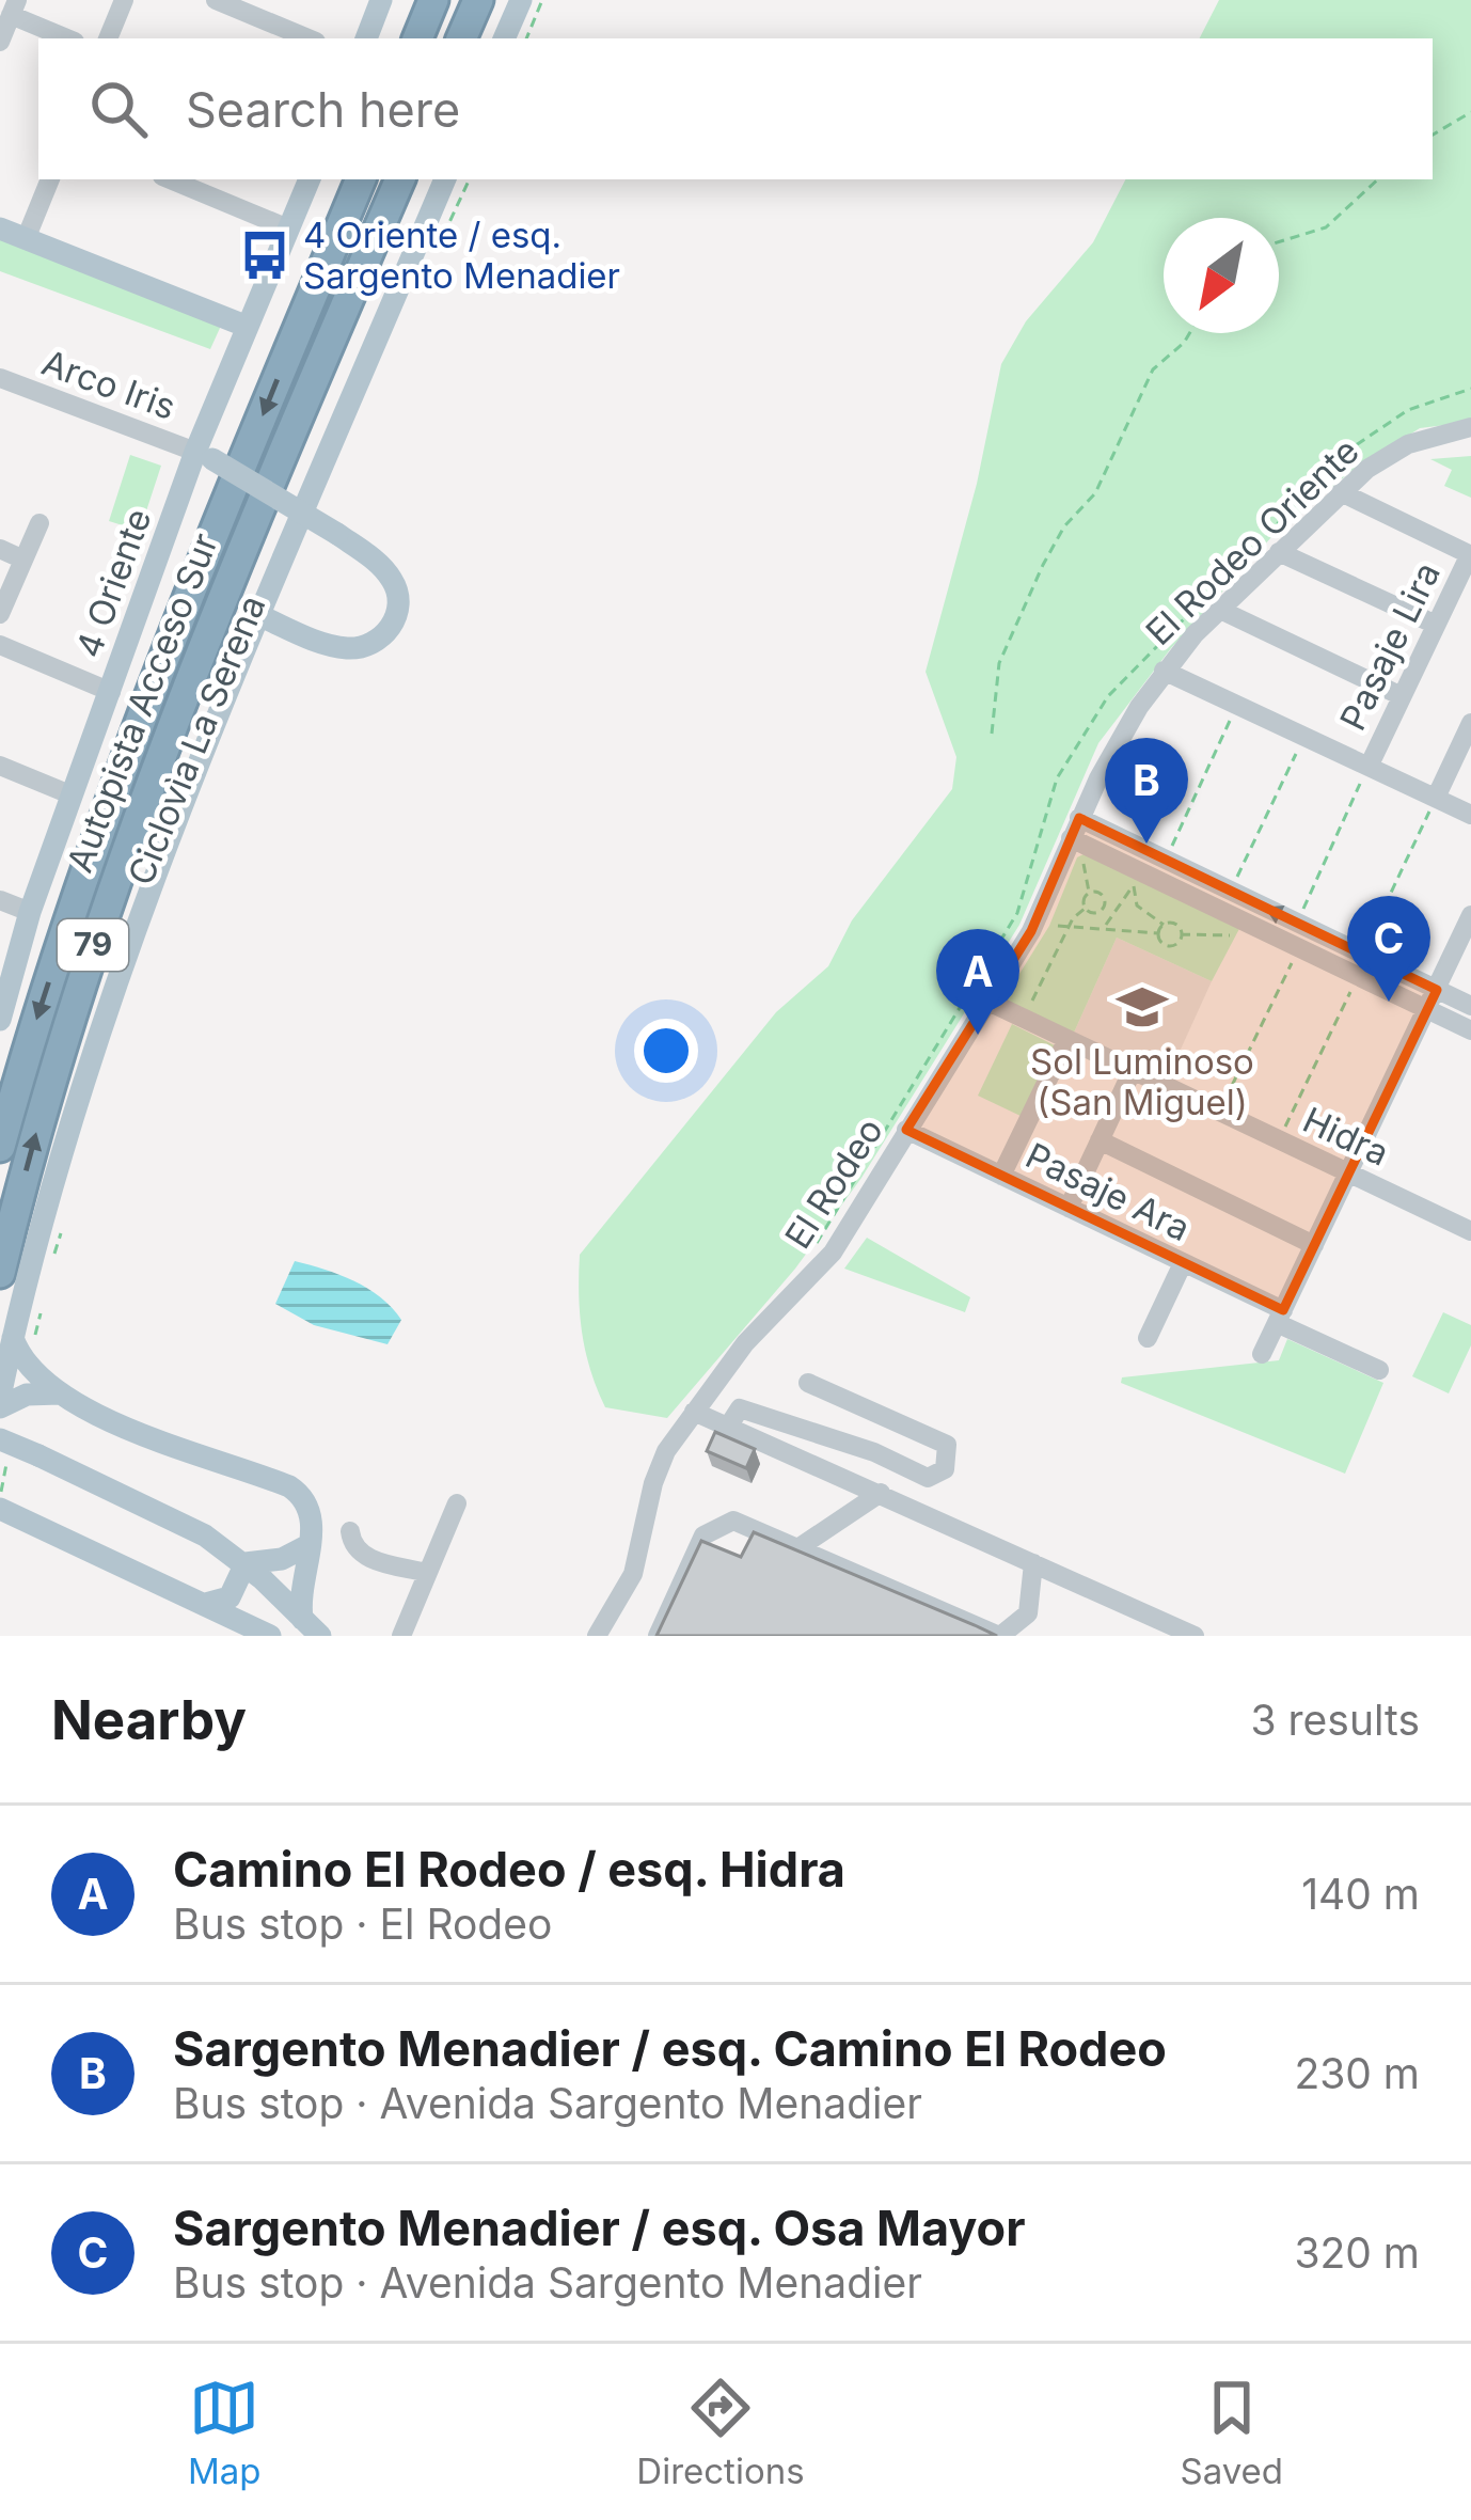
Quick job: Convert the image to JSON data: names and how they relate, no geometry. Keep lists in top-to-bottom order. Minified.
{"streets":{"highway":["Autopista Acceso Sur","79"],"main road":["4 Oriente"],"street":["Arco Iris","El Rodeo Oriente","Pasaje Lira","Hidra","El Rodeo","Pasaje Ara"]},"crossings":[["Arco Iris","4 Oriente"],["El Rodeo Oriente","El Rodeo"],["Hidra","El Rodeo"],["El Rodeo","Pasaje Ara"]],"places":{"bus stop":["4 Oriente / esq. Sargento Menadier"],"school or university":["Sol Luminoso (San Miguel)"]},"north":"bottom left","page":{"search":"Search here","pins":["B","C","A"],"heading":["Nearby","3 results"],"list":[{"mark":"A","name":"Camino El Rodeo / esq. Hidra","note":"Bus stop · El Rodeo","value":"140 m"},{"mark":"B","name":"Sargento Menadier / esq. Camino El Rodeo","note":"Bus stop · Avenida Sargento Menadier","value":"230 m"},{"mark":"C","name":"Sargento Menadier / esq. Osa Mayor","note":"Bus stop · Avenida Sargento Menadier","value":"320 m"}],"nav":["Map","Directions","Saved"]}}
